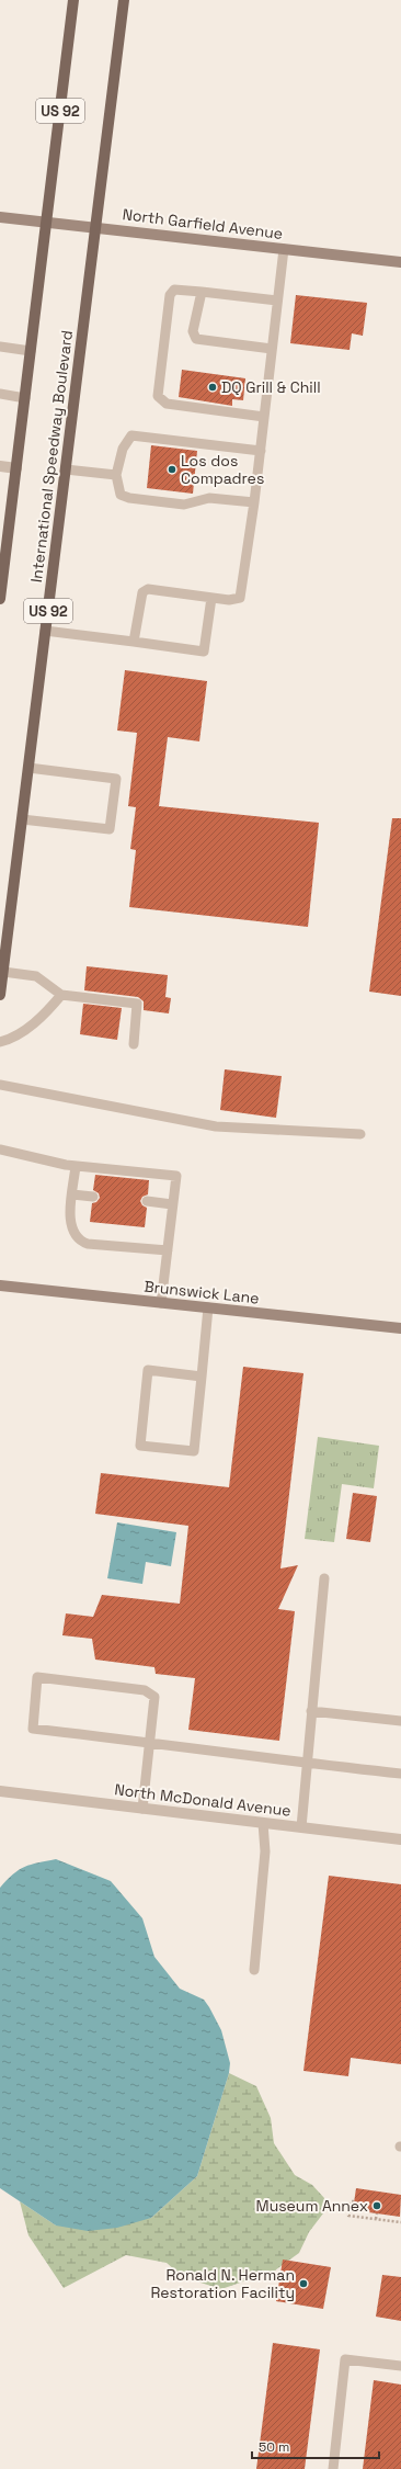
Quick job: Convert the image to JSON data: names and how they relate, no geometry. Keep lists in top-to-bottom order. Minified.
{"streets":{"main road":["US 92","International Speedway Boulevard"],"street":["North Garfield Avenue","Brunswick Lane","North McDonald Avenue"]},"crossings":[["US 92","North Garfield Avenue"],["North Garfield Avenue","International Speedway Boulevard"]],"places":["DQ Grill & Chill","Los dos Compadres","Museum Annex","Ronald N. Herman Restoration Facility"],"scale_bar":"50 m"}
